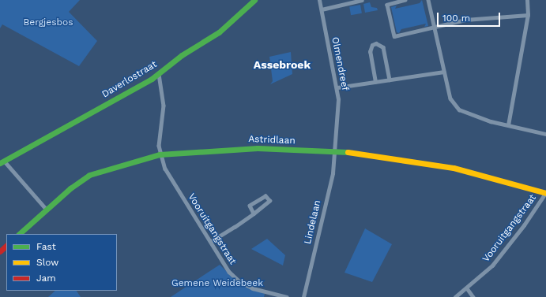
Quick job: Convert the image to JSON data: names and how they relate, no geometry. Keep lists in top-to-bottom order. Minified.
{"streets":{"main road":["Daverlostraat","Astridlaan"],"street":["Olmendreef","Lindelaan","Vooruitgangstraat"]},"crossings":[["Olmendreef","Astridlaan"],["Olmendreef","Lindelaan"],["Astridlaan","Lindelaan"],["Astridlaan","Vooruitgangstraat"]],"districts":["Assebroek"],"parks":["Bergjesbos","Gemene Weidebeek"],"legend":["Fast","Slow","Jam"],"scale_bar":"100 m"}
